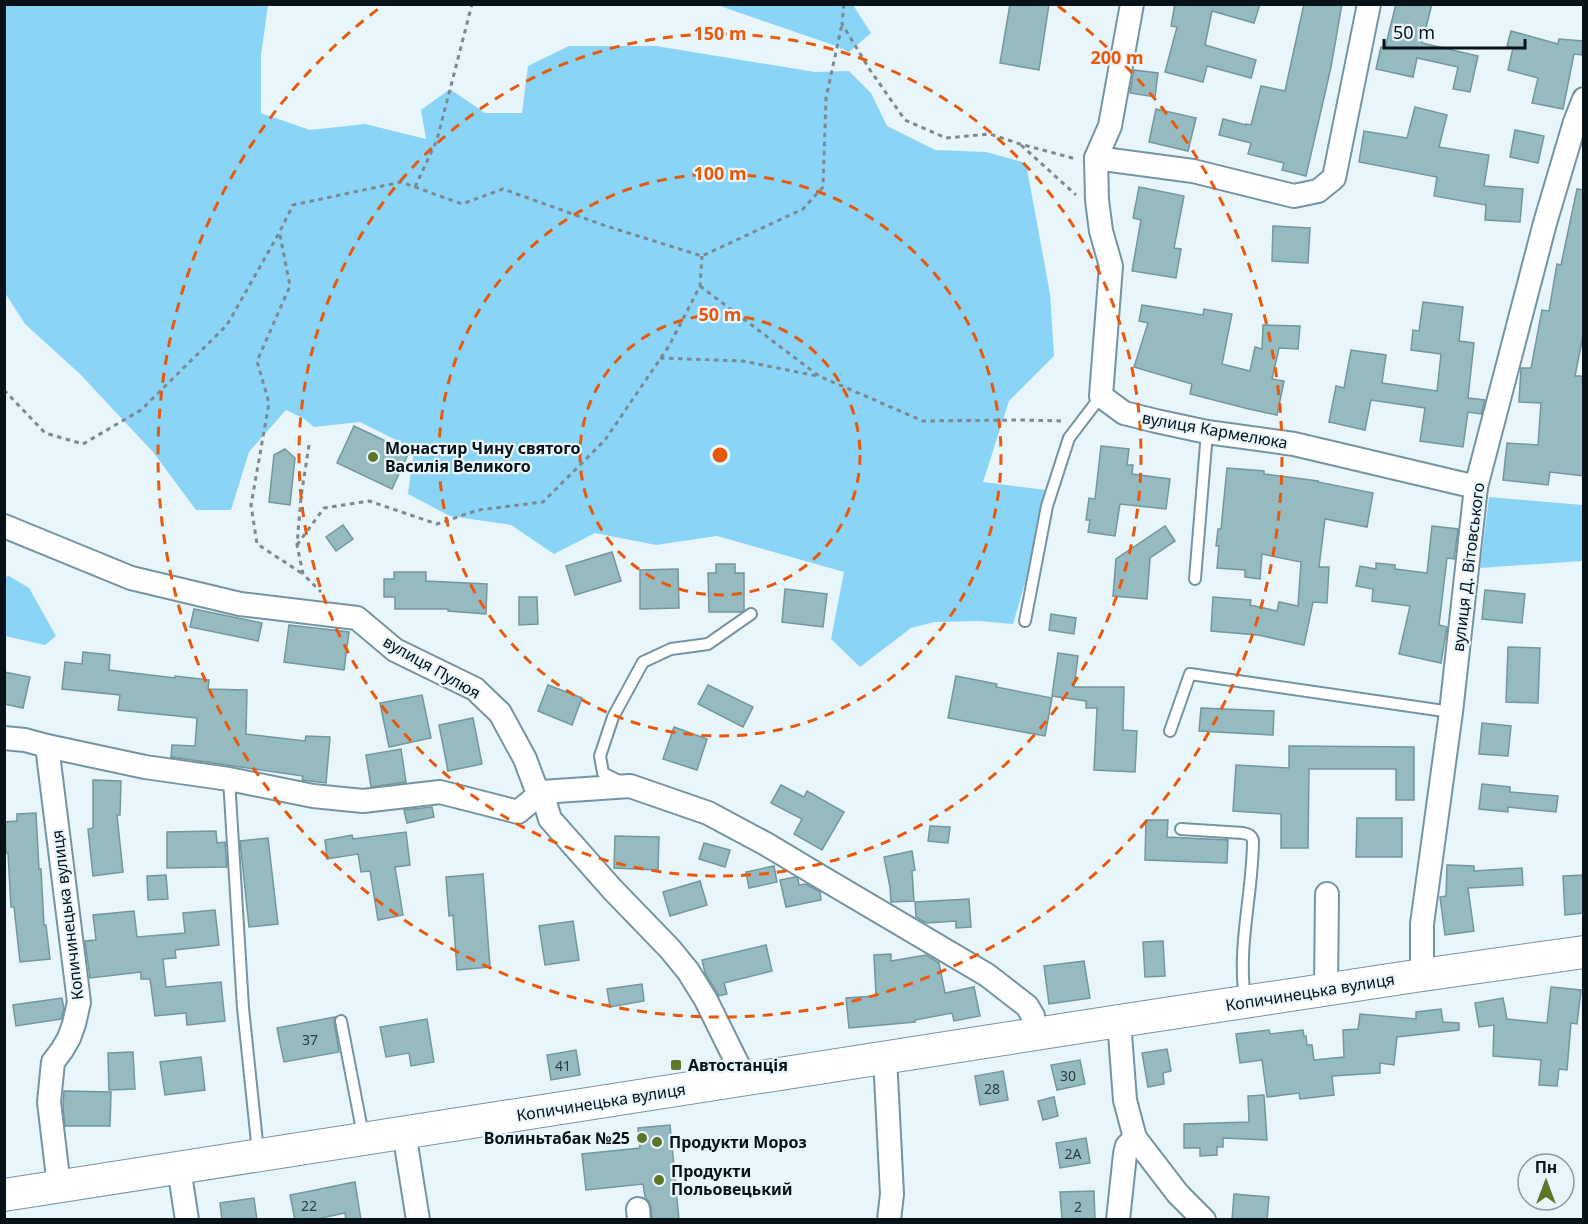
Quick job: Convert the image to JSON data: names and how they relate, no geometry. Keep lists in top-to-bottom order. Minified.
{"streets":{"main road":["Копичинецька вулиця"],"street":["вулиця Кармелюка","вулиця Д. Вітовського","вулиця Пулюя"]},"crossings":[["вулиця Кармелюка","вулиця Д. Вітовського"],["вулиця Д. Вітовського","Копичинецька вулиця"],["вулиця Пулюя","Копичинецька вулиця"]],"places":{"other":["Монастир Чину святого Василія Великого","Волиньтабак №25","Продукти Мороз","Продукти Польовецький"],"transit":["Автостанція"]},"house_numbers":["37","41","30","28","2А","22","2"],"scale_bar":"50 m","north":"top","rings":["150 m","200 m","100 m","50 m"]}
